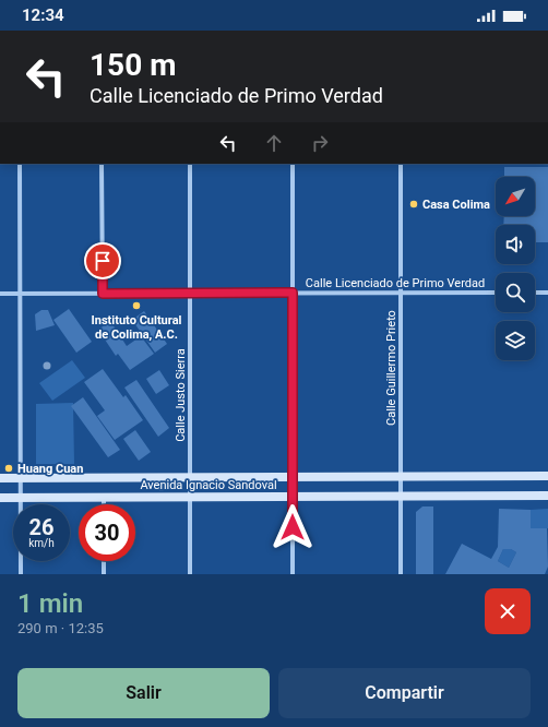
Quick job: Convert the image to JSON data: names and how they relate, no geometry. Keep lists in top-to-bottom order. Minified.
{"streets":{"main road":["Avenida Ignacio Sandoval"],"street":["Calle Licenciado de Primo Verdad","Calle Guillermo Prieto","Calle Justo Sierra"]},"crossings":[["Calle Licenciado de Primo Verdad","Calle Guillermo Prieto"],["Calle Licenciado de Primo Verdad","Calle Justo Sierra"],["Calle Guillermo Prieto","Avenida Ignacio Sandoval"],["Calle Justo Sierra","Avenida Ignacio Sandoval"]],"places":["Casa Colima","Instituto Cultural de Colima, A.C.","Huang Cuan"],"north":"bottom left","page":{"status":"12:34","turn":["150 m","Calle Licenciado de Primo Verdad"],"speed":"26 km/h","limit":"30","heading":["1 min","290 m · 12:35"],"buttons":["Salir","Compartir"]}}
